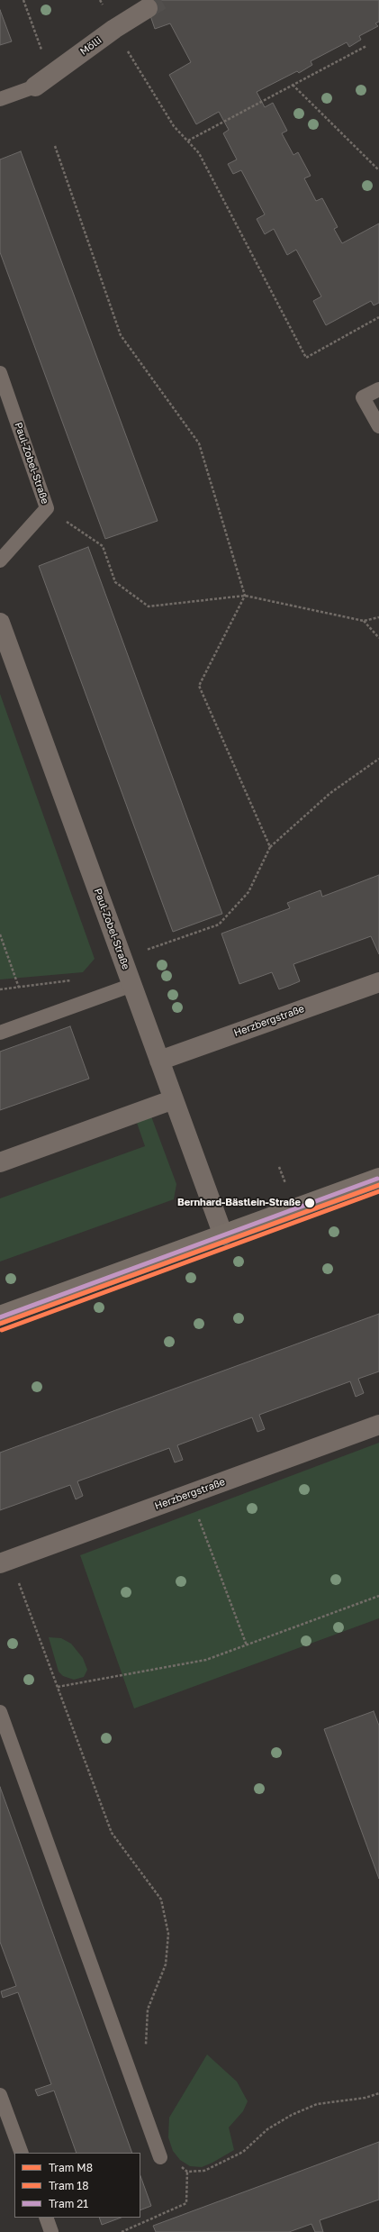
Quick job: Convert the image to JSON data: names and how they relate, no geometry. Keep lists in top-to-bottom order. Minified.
{"streets":{"street":["Mölli","Paul-Zobel-Straße","Herzbergstraße"]},"crossings":[["Paul-Zobel-Straße","Herzbergstraße"]],"places":["Bernhard-Bästlein-Straße"],"lines":["tram line 21","tram line M8","tram line 18"],"legend":["Tram M8","Tram 18","Tram 21"]}
